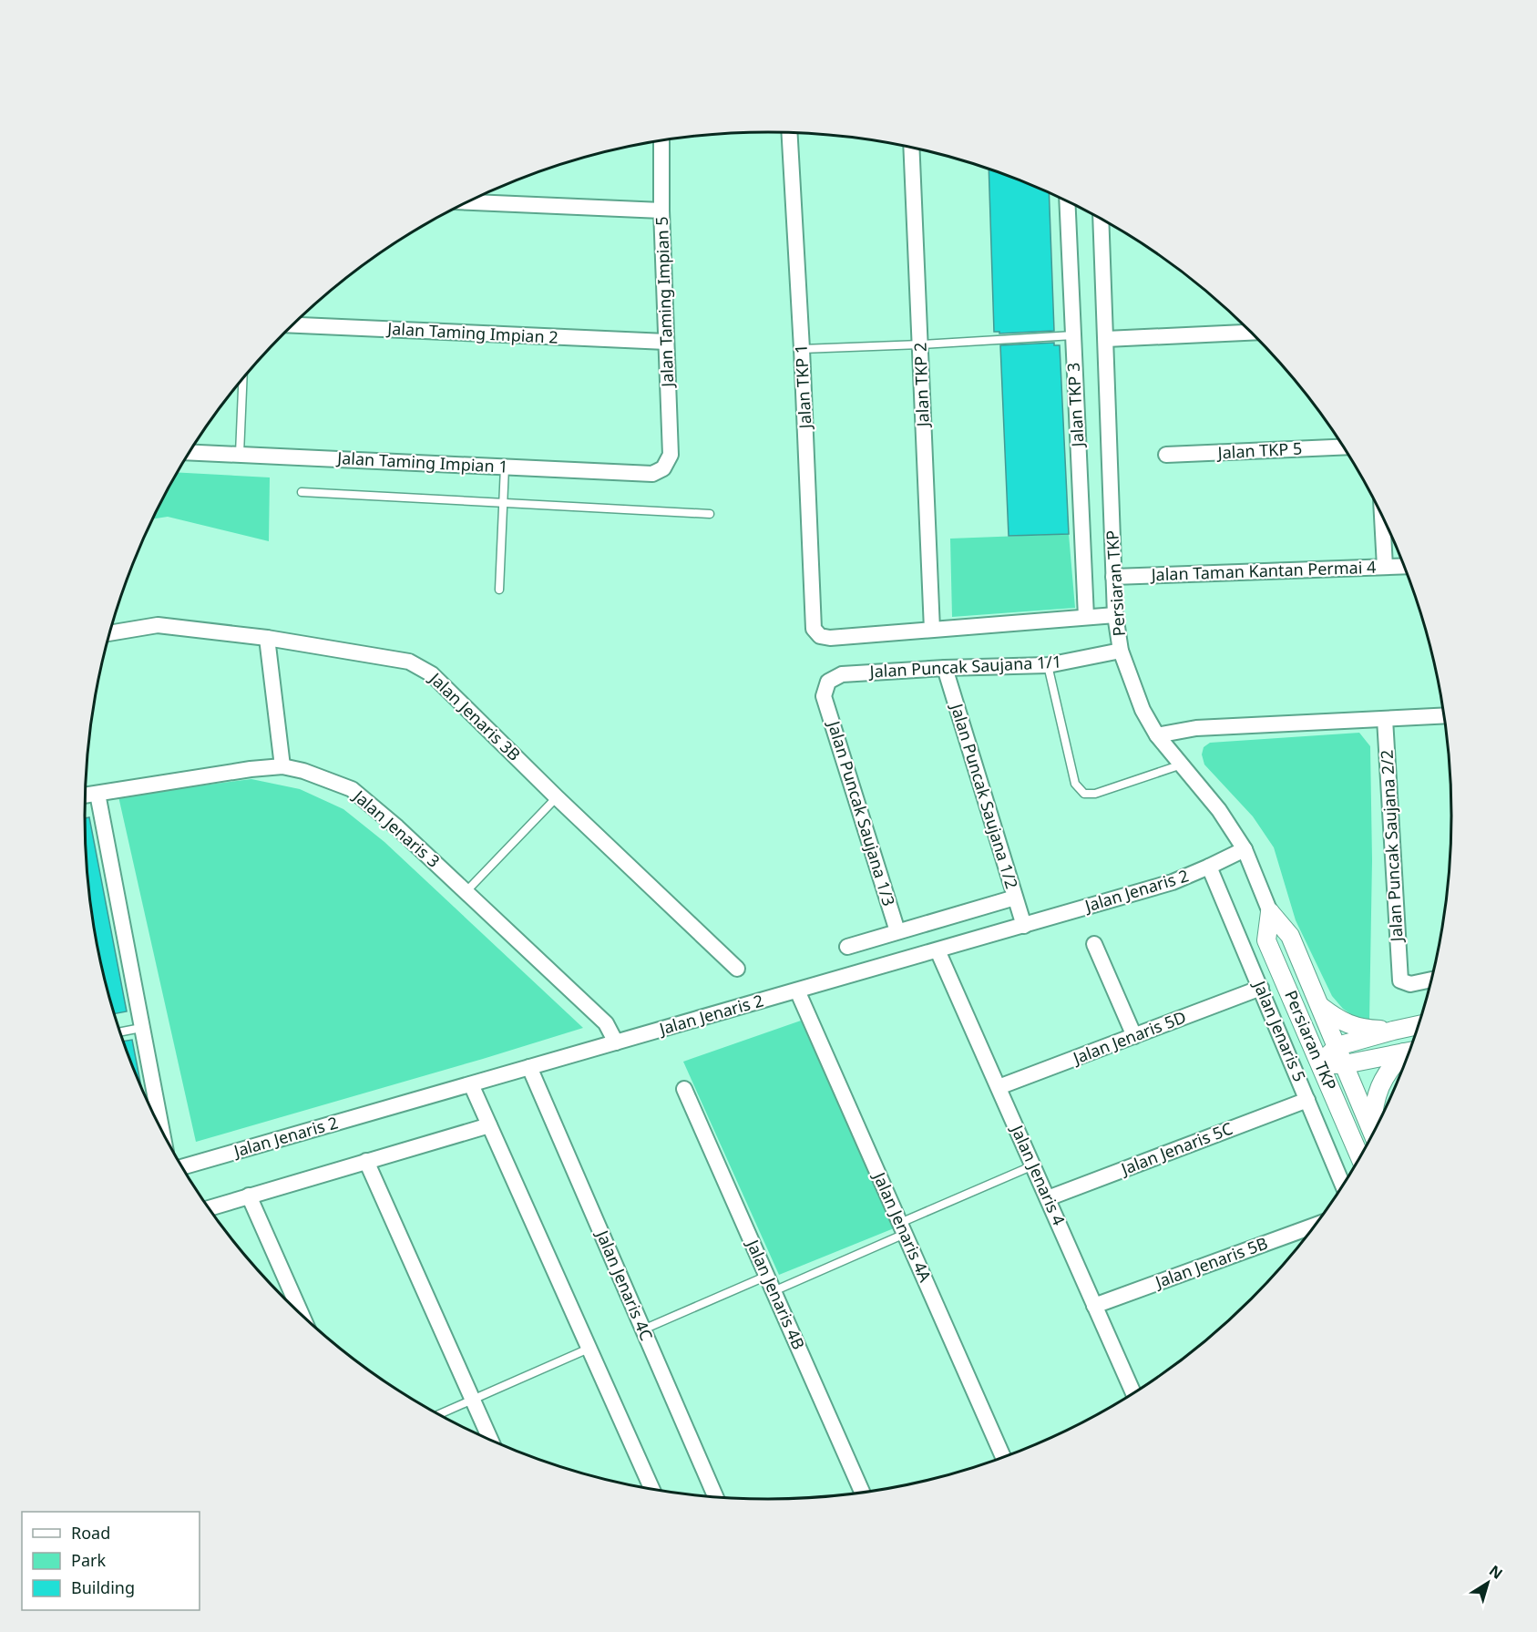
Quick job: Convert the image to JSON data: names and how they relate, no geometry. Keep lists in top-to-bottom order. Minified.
{"streets":{"street":["Jalan Taming Impian 5","Jalan Taming Impian 2","Jalan TKP 2","Jalan TKP 1","Jalan TKP 3","Jalan TKP 5","Jalan Taming Impian 1","Jalan Taman Kantan Permai 4","Persiaran TKP","Jalan Puncak Saujana 1/1","Jalan Jenaris 3B","Jalan Puncak Saujana 1/2","Jalan Puncak Saujana 1/3","Jalan Jenaris 3","Jalan Puncak Saujana 2/2","Jalan Jenaris 2","Jalan Jenaris 5","Jalan Jenaris 5D","Jalan Jenaris 5C","Jalan Jenaris 4","Jalan Jenaris 4A","Jalan Jenaris 5B","Jalan Jenaris 4C","Jalan Jenaris 4B"]},"crossings":[["Jalan Taming Impian 5","Jalan Taming Impian 2"],["Jalan Taming Impian 5","Jalan Taming Impian 1"],["Jalan TKP 2","Jalan TKP 1"],["Jalan Taman Kantan Permai 4","Persiaran TKP"],["Persiaran TKP","Jalan Puncak Saujana 1/1"],["Persiaran TKP","Jalan Jenaris 2"],["Jalan Puncak Saujana 1/1","Jalan Puncak Saujana 1/2"],["Jalan Puncak Saujana 1/1","Jalan Puncak Saujana 1/3"],["Jalan Puncak Saujana 1/2","Jalan Jenaris 2"],["Jalan Jenaris 3","Jalan Jenaris 2"],["Jalan Jenaris 2","Jalan Jenaris 5"],["Jalan Jenaris 2","Jalan Jenaris 4"],["Jalan Jenaris 2","Jalan Jenaris 4A"],["Jalan Jenaris 2","Jalan Jenaris 4C"],["Jalan Jenaris 5","Jalan Jenaris 5D"],["Jalan Jenaris 5","Jalan Jenaris 5C"],["Jalan Jenaris 5D","Jalan Jenaris 4"],["Jalan Jenaris 5C","Jalan Jenaris 4"],["Jalan Jenaris 4","Jalan Jenaris 5B"]],"legend":["Road","Park","Building"],"north":"top right"}
